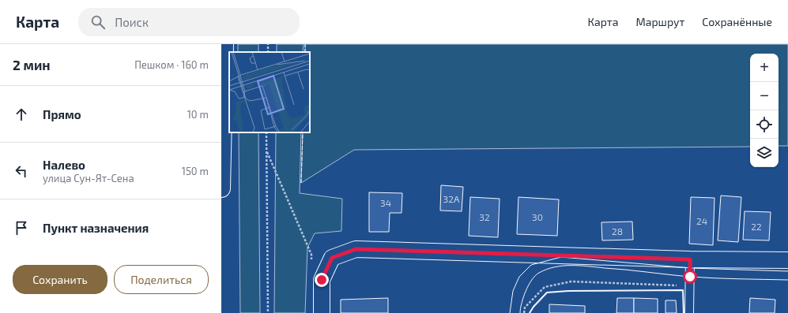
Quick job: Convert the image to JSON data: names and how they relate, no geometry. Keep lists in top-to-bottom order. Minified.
{"house_numbers":["32А","34","32","30","24","22","28"],"page":{"header":"Карта","search":"Поиск","nav":["Карта","Маршрут","Сохранённые"],"heading":["2 мин","Пешком · 160 m"],"map_buttons":["+","−"],"list":[["Прямо","10 m"],["Налево","улица Сун-Ят-Сена","150 m"],"Пункт назначения"],"buttons":["Сохранить","Поделиться"]}}
